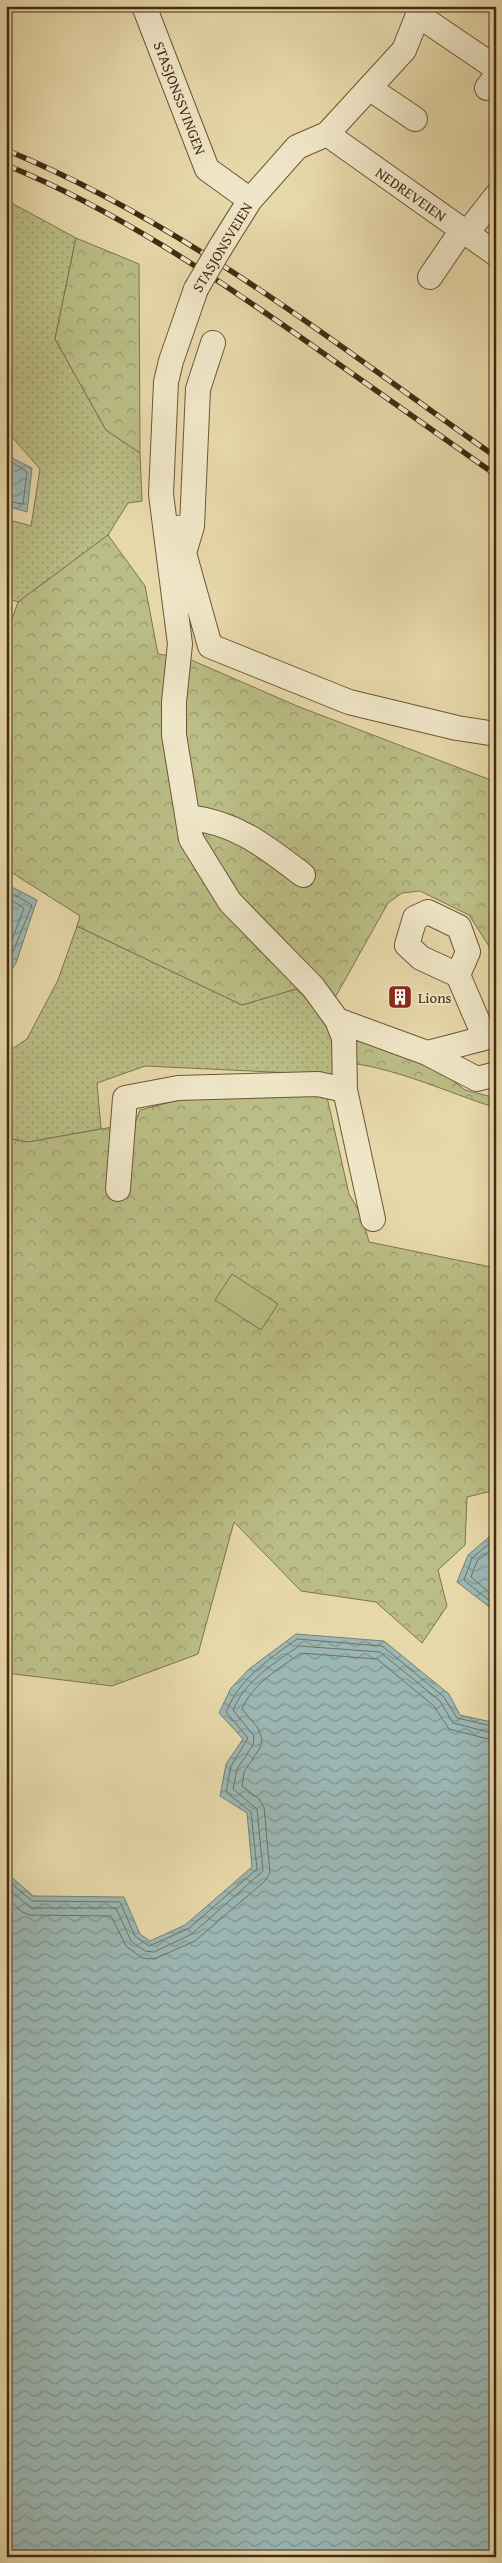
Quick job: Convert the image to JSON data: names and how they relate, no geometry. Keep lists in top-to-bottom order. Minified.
{"streets":{"street":["STASJONSSVINGEN","NEDREVEIEN","STASJONSVEIEN"]},"crossings":[["STASJONSSVINGEN","STASJONSVEIEN"],["NEDREVEIEN","STASJONSVEIEN"]],"places":{"building":["Lions"]}}
